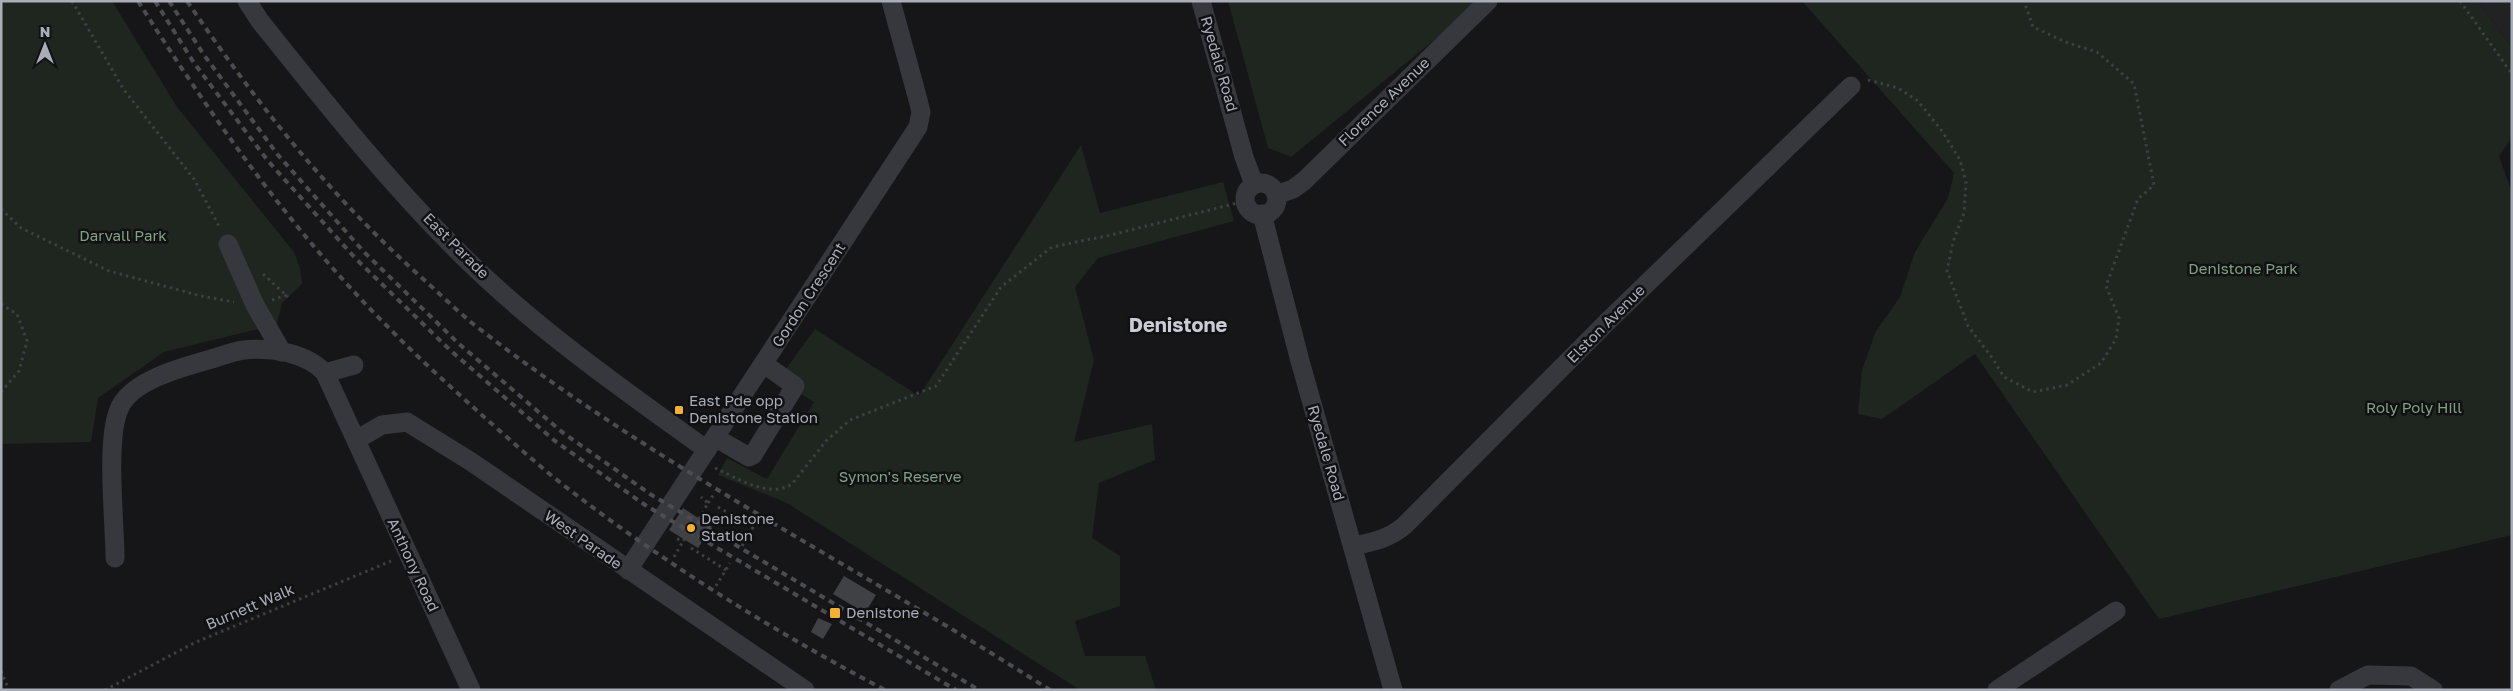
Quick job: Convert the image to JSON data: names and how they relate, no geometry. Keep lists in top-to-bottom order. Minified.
{"streets":{"street":["Ryedale Road","Florence Avenue","East Parade","Gordon Crescent","Elston Avenue","West Parade","Anthony Road"],"path":["Burnett Walk"]},"crossings":[["Ryedale Road","Florence Avenue"],["Ryedale Road","Elston Avenue"],["East Parade","Gordon Crescent"],["Gordon Crescent","West Parade"],["West Parade","Anthony Road"],["Anthony Road","Burnett Walk"]],"districts":["Denistone"],"parks":["Darvall Park","Denistone Park","Roly Poly Hill","Symon's Reserve"],"places":{"transit":["East Pde opp Denistone Station","Denistone"],"other":["Denistone Station"]},"north":"top"}
